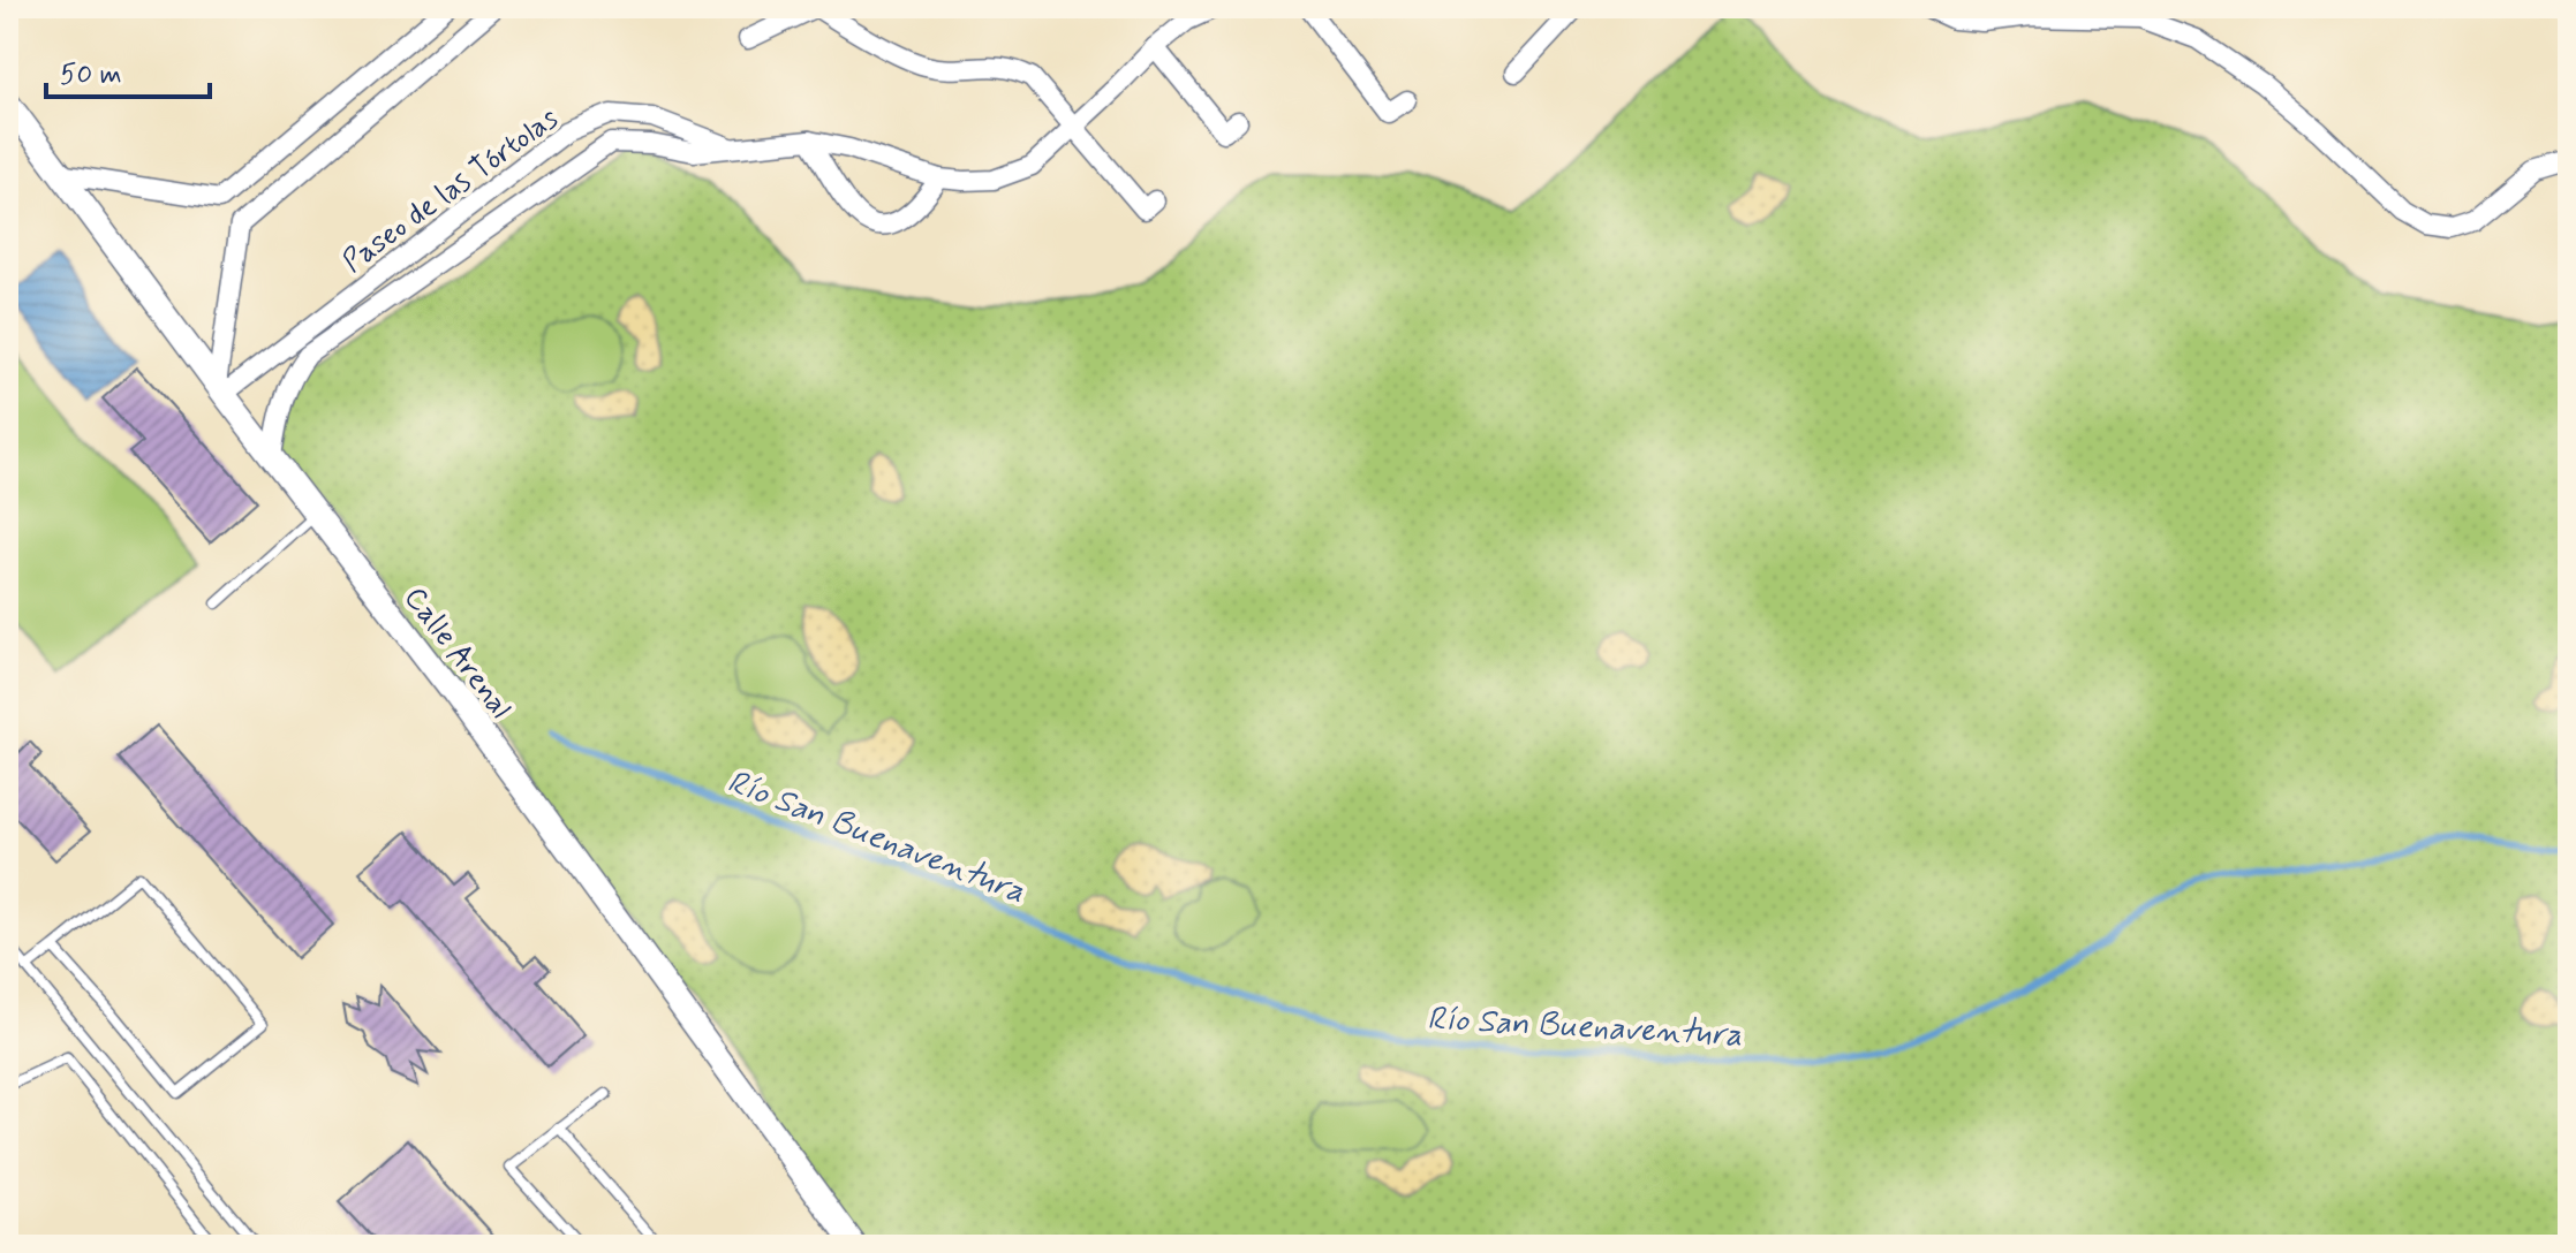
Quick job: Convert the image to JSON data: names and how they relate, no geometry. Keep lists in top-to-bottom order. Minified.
{"streets":{"street":["Paseo de las Tórtolas","Calle Arenal"]},"crossings":[["Paseo de las Tórtolas","Calle Arenal"]],"water":["Río San Buenaventura"],"scale_bar":"50 m"}
